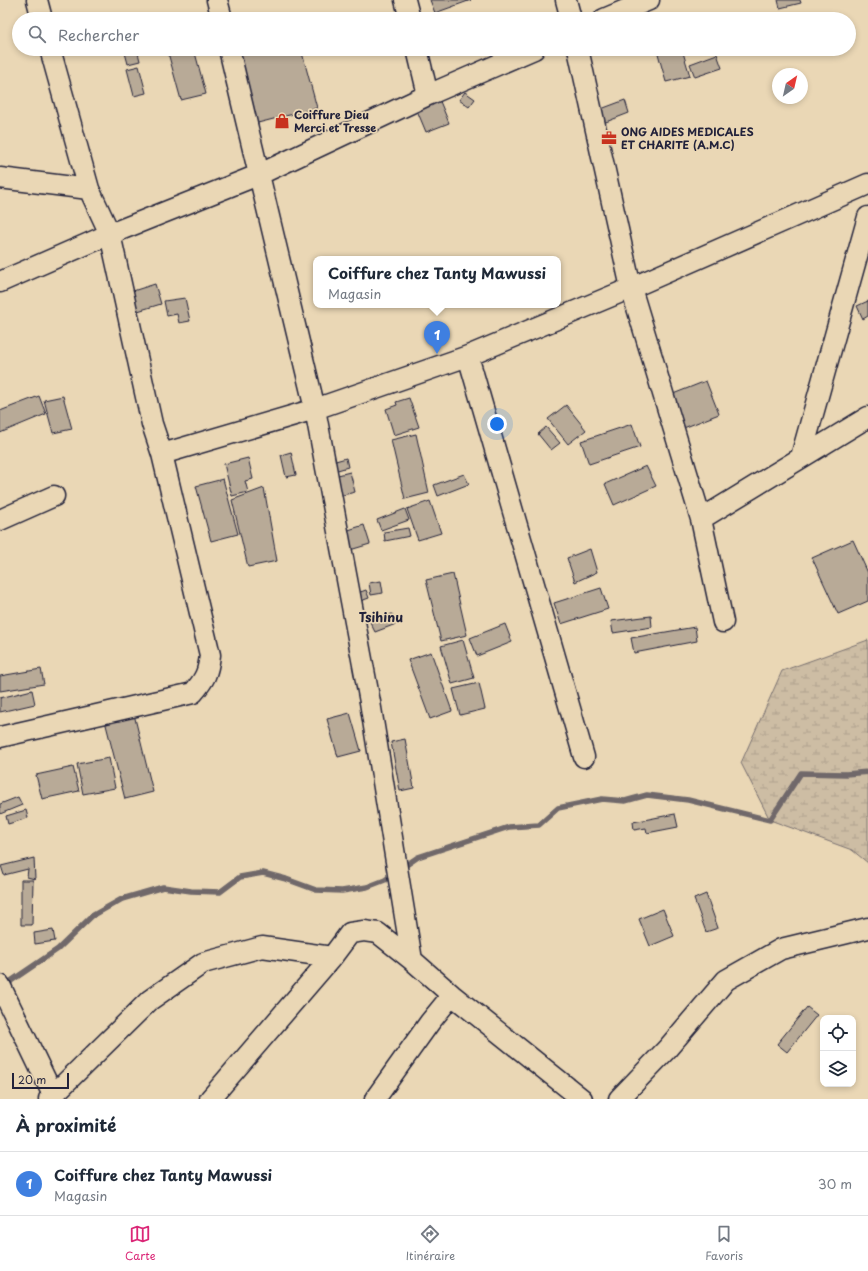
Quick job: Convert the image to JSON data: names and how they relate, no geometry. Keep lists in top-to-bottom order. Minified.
{"districts":["Tsihinu"],"places":{"shop":["Coiffure Dieu Merci et Tresse"],"office":["ONG AIDES MEDICALES ET CHARITE (A.M.C)"]},"scale_bar":"20 m","north":"top right","page":{"search":"Rechercher","popup":["Coiffure chez Tanty Mawussi","Magasin"],"pins":"1","scale":"20 m","heading":"À proximité","list":[{"mark":"1","name":"Coiffure chez Tanty Mawussi","note":"Magasin","value":"30 m"}],"nav":["Carte","Itinéraire","Favoris"]}}
